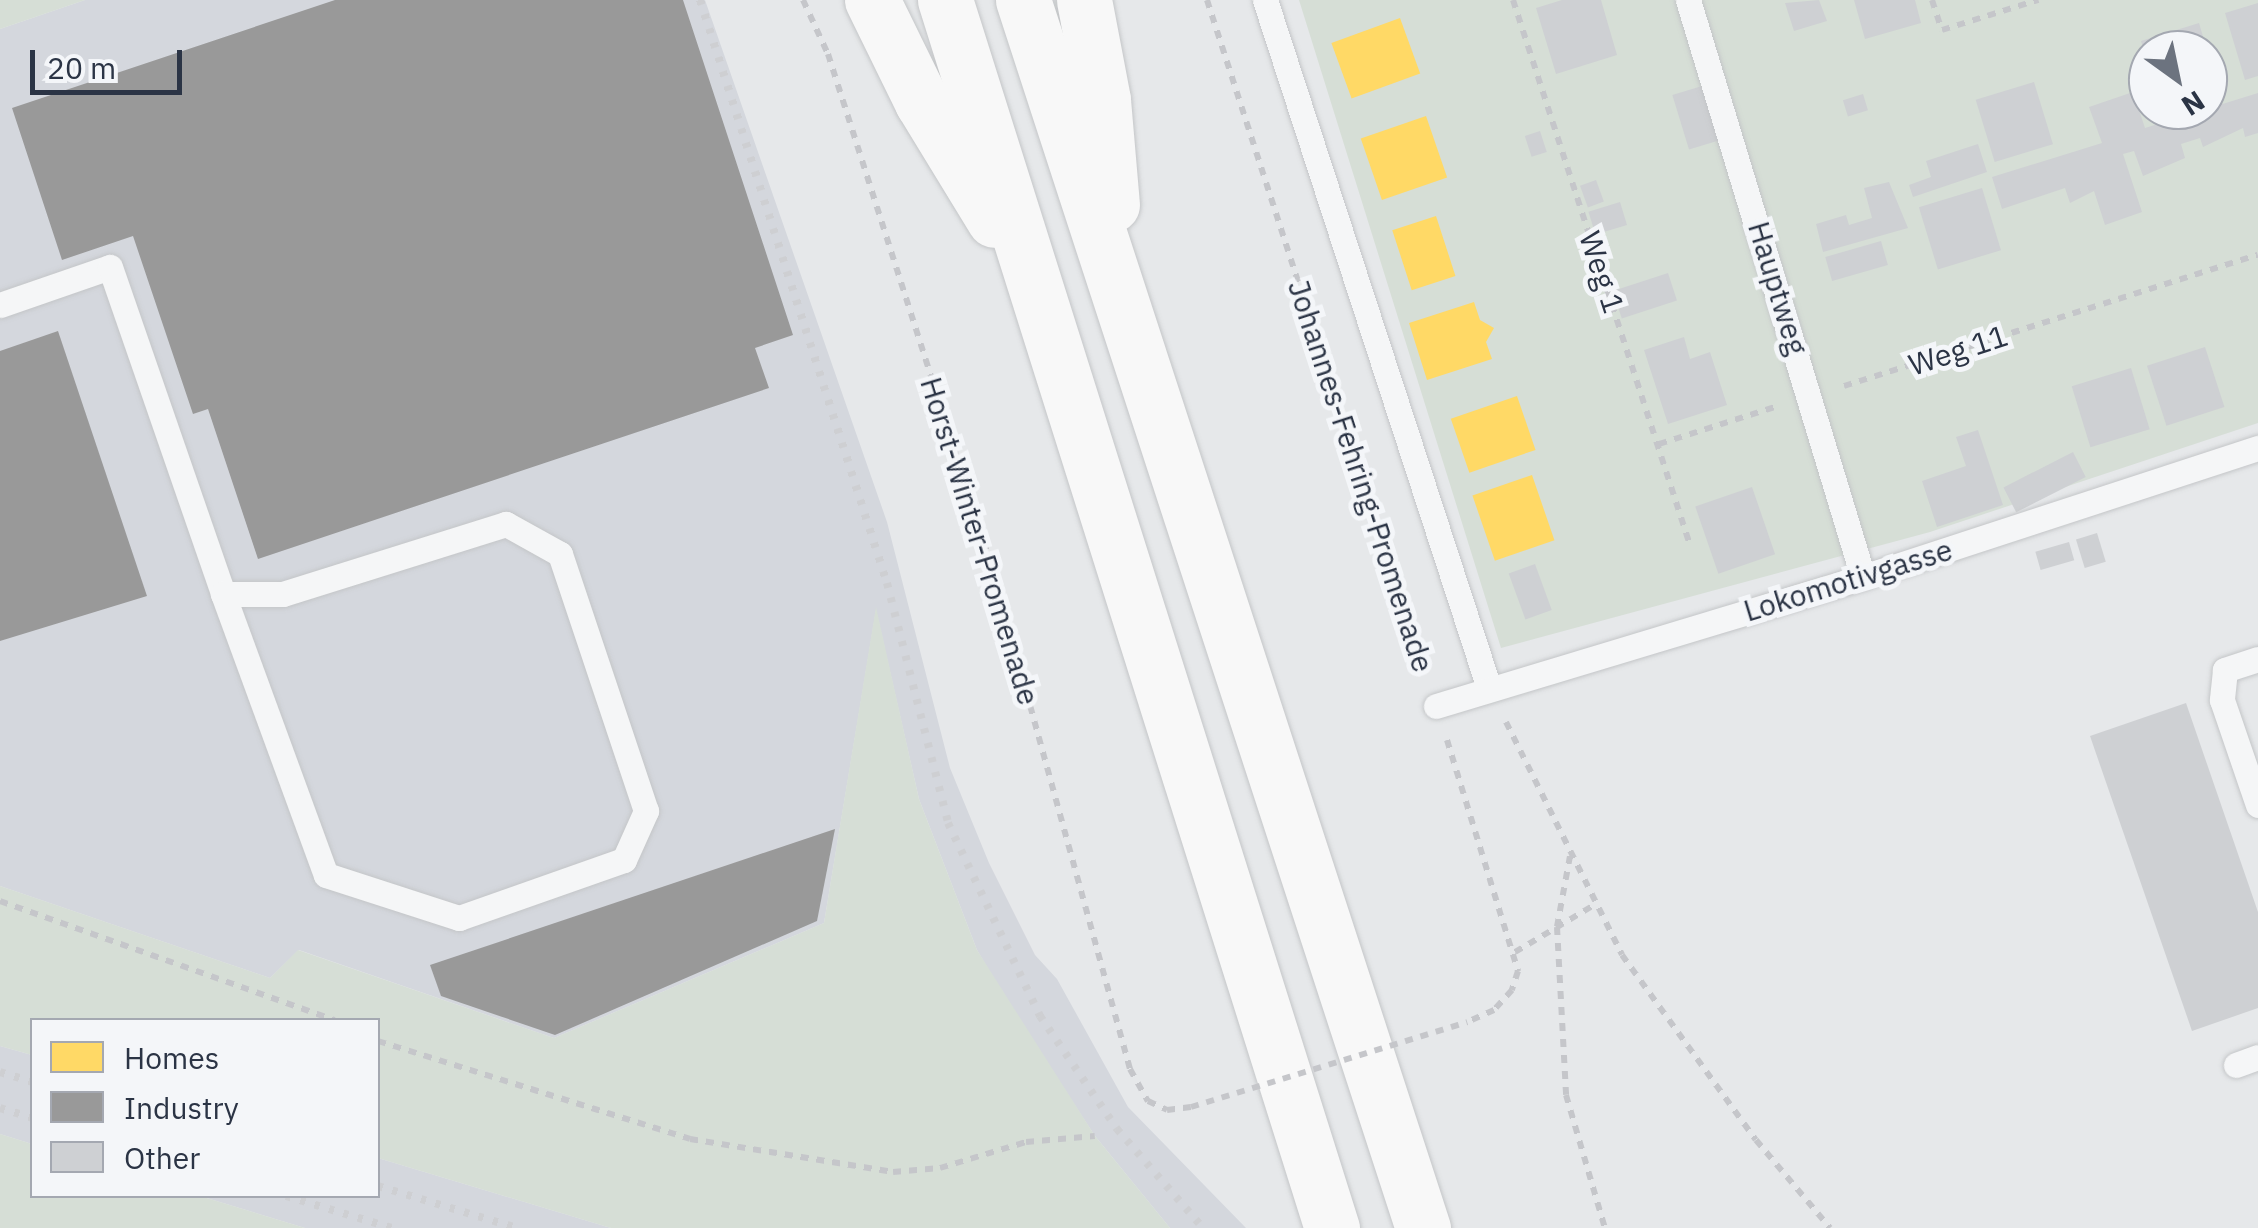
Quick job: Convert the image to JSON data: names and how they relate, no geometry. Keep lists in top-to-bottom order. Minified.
{"streets":{"lane":["Hauptweg","Lokomotivgasse"],"path":["Weg 1","Weg 11","Johannes-Fehring-Promenade","Horst-Winter-Promenade"]},"crossings":[["Weg 1","Weg 11"],["Hauptweg","Weg 11"],["Hauptweg","Lokomotivgasse"],["Johannes-Fehring-Promenade","Horst-Winter-Promenade"],["Johannes-Fehring-Promenade","Lokomotivgasse"]],"legend":["Homes","Industry","Other"],"scale_bar":"20 m","north":"bottom right"}
